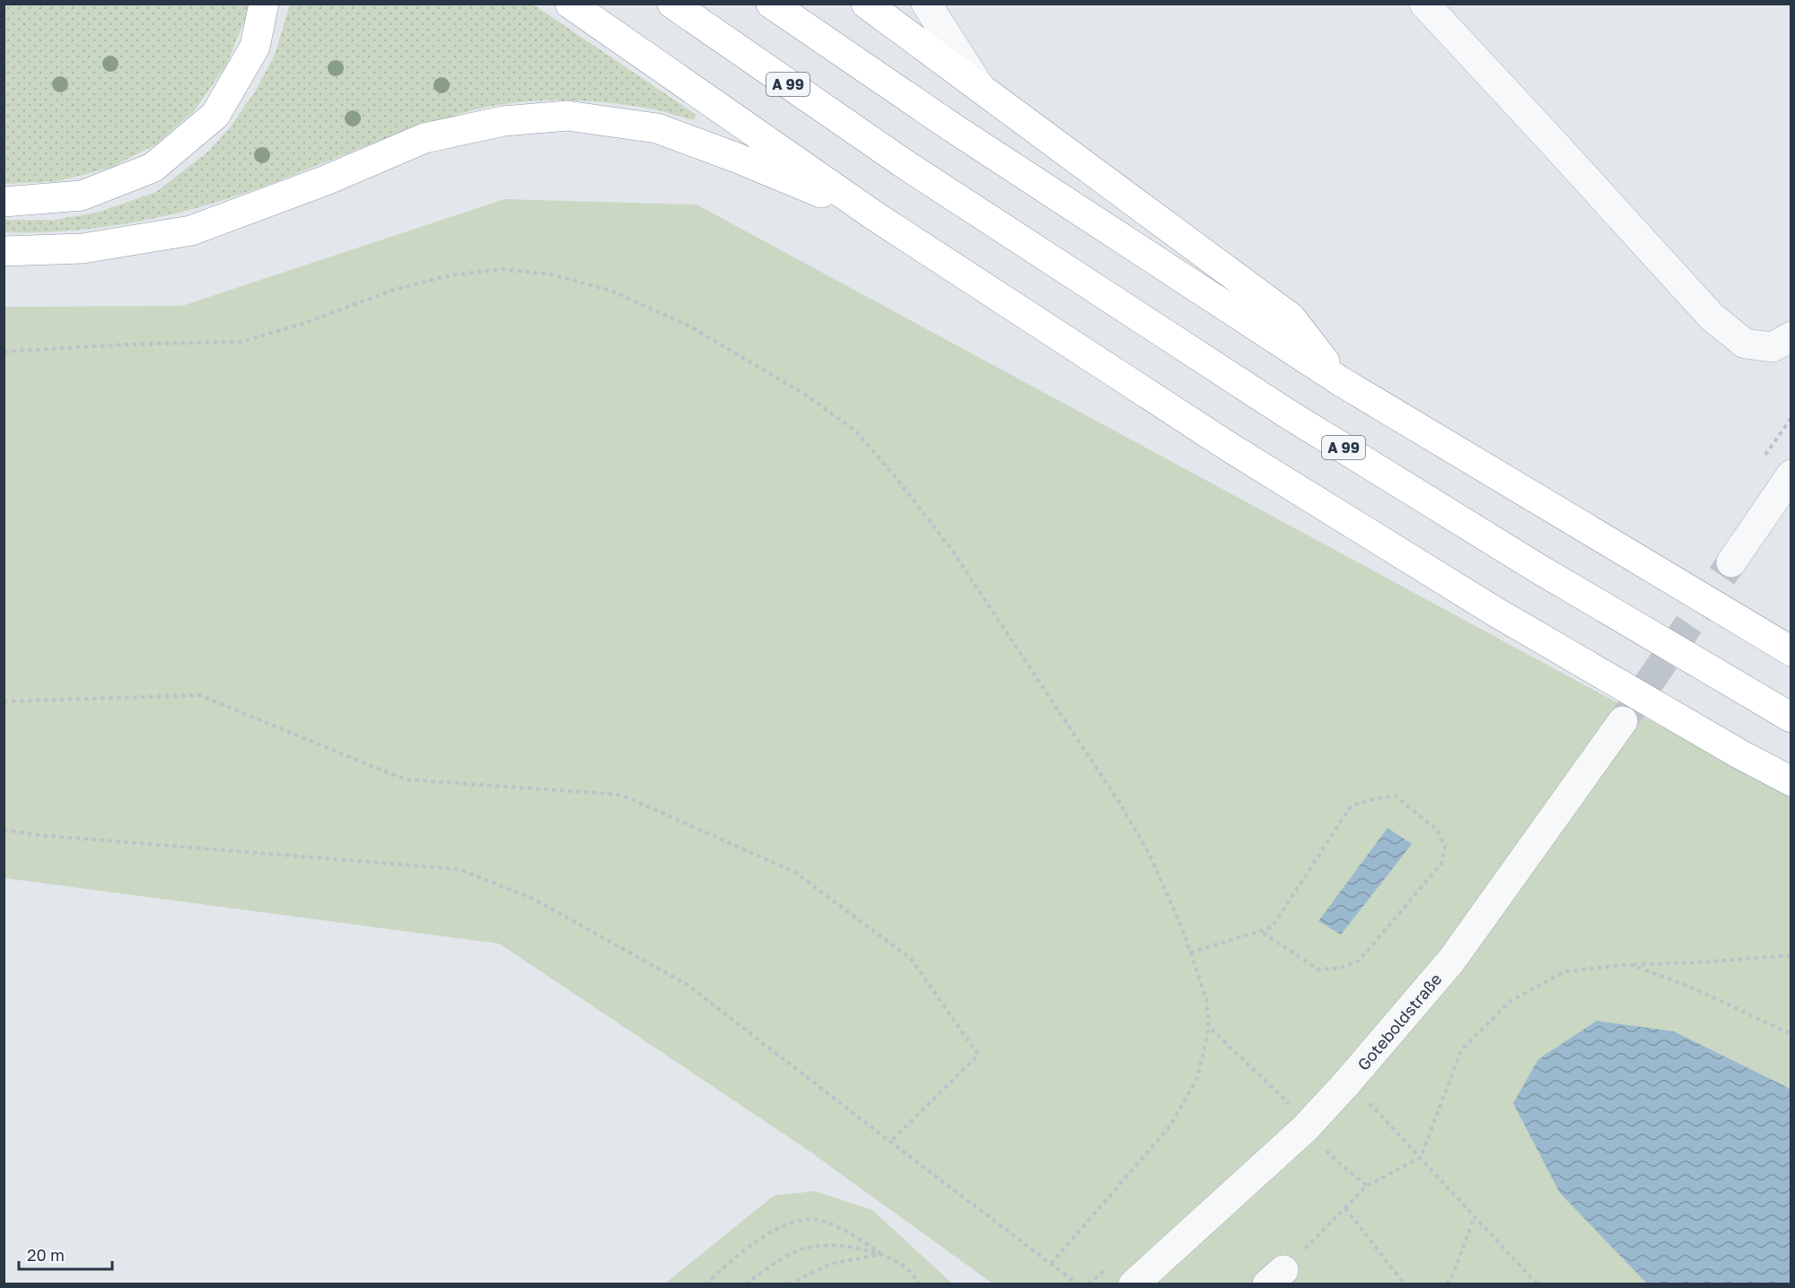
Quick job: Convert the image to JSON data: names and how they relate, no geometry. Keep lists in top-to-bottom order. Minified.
{"streets":{"highway":["A 99"],"street":["Goteboldstraße"]},"scale_bar":"20 m"}
